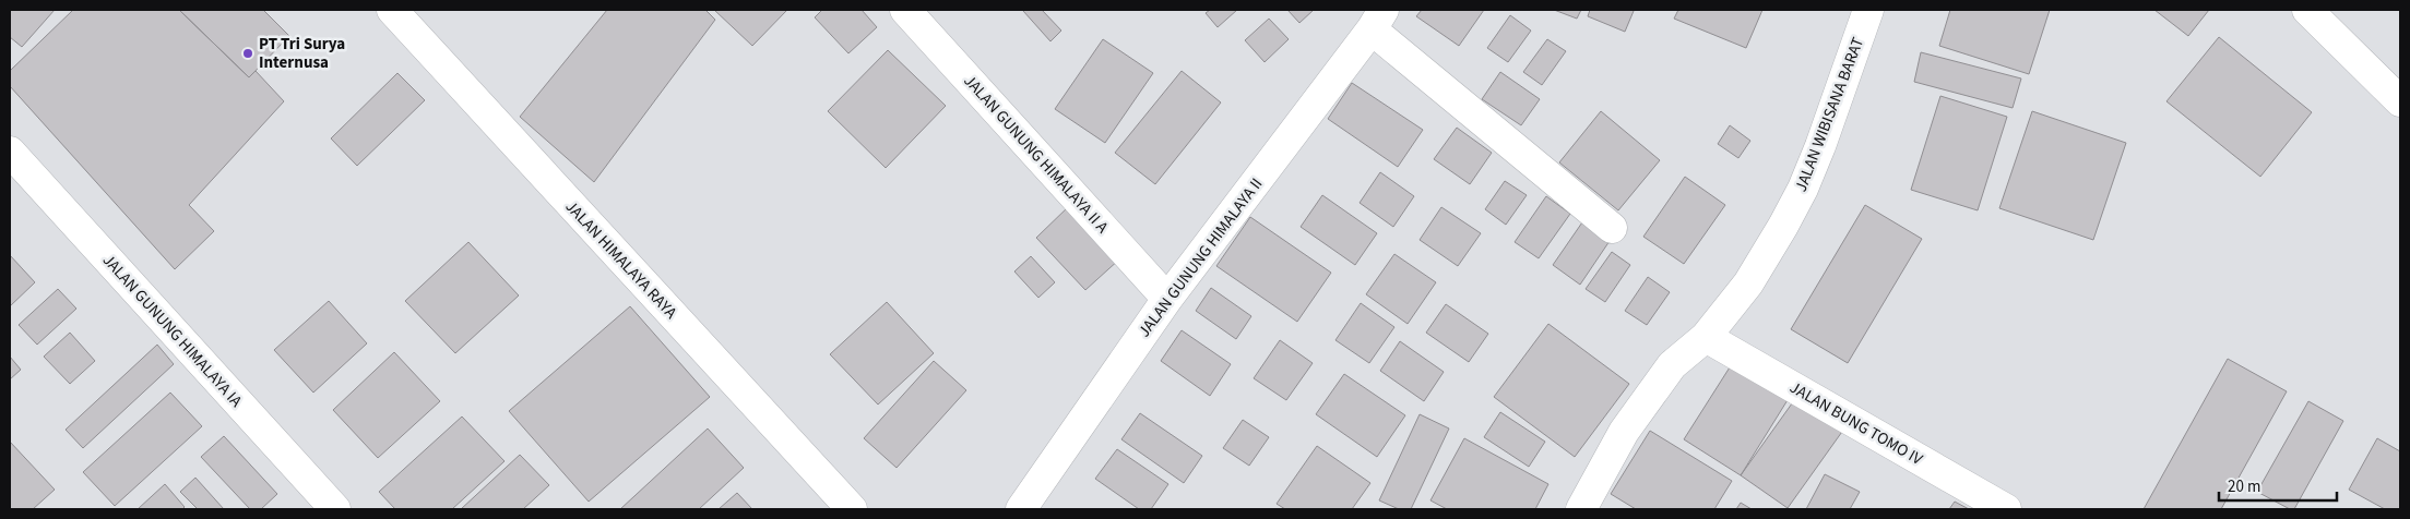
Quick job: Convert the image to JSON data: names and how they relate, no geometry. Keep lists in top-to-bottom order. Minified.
{"streets":{"street":["JALAN WIBISANA BARAT","JALAN GUNUNG HIMALAYA II A","JALAN GUNUNG HIMALAYA II","JALAN HIMALAYA RAYA","JALAN GUNUNG HIMALAYA IA","JALAN BUNG TOMO IV"]},"crossings":[["JALAN WIBISANA BARAT","JALAN BUNG TOMO IV"],["JALAN GUNUNG HIMALAYA II A","JALAN GUNUNG HIMALAYA II"]],"places":["PT Tri Surya Internusa"],"scale_bar":"20 m"}
